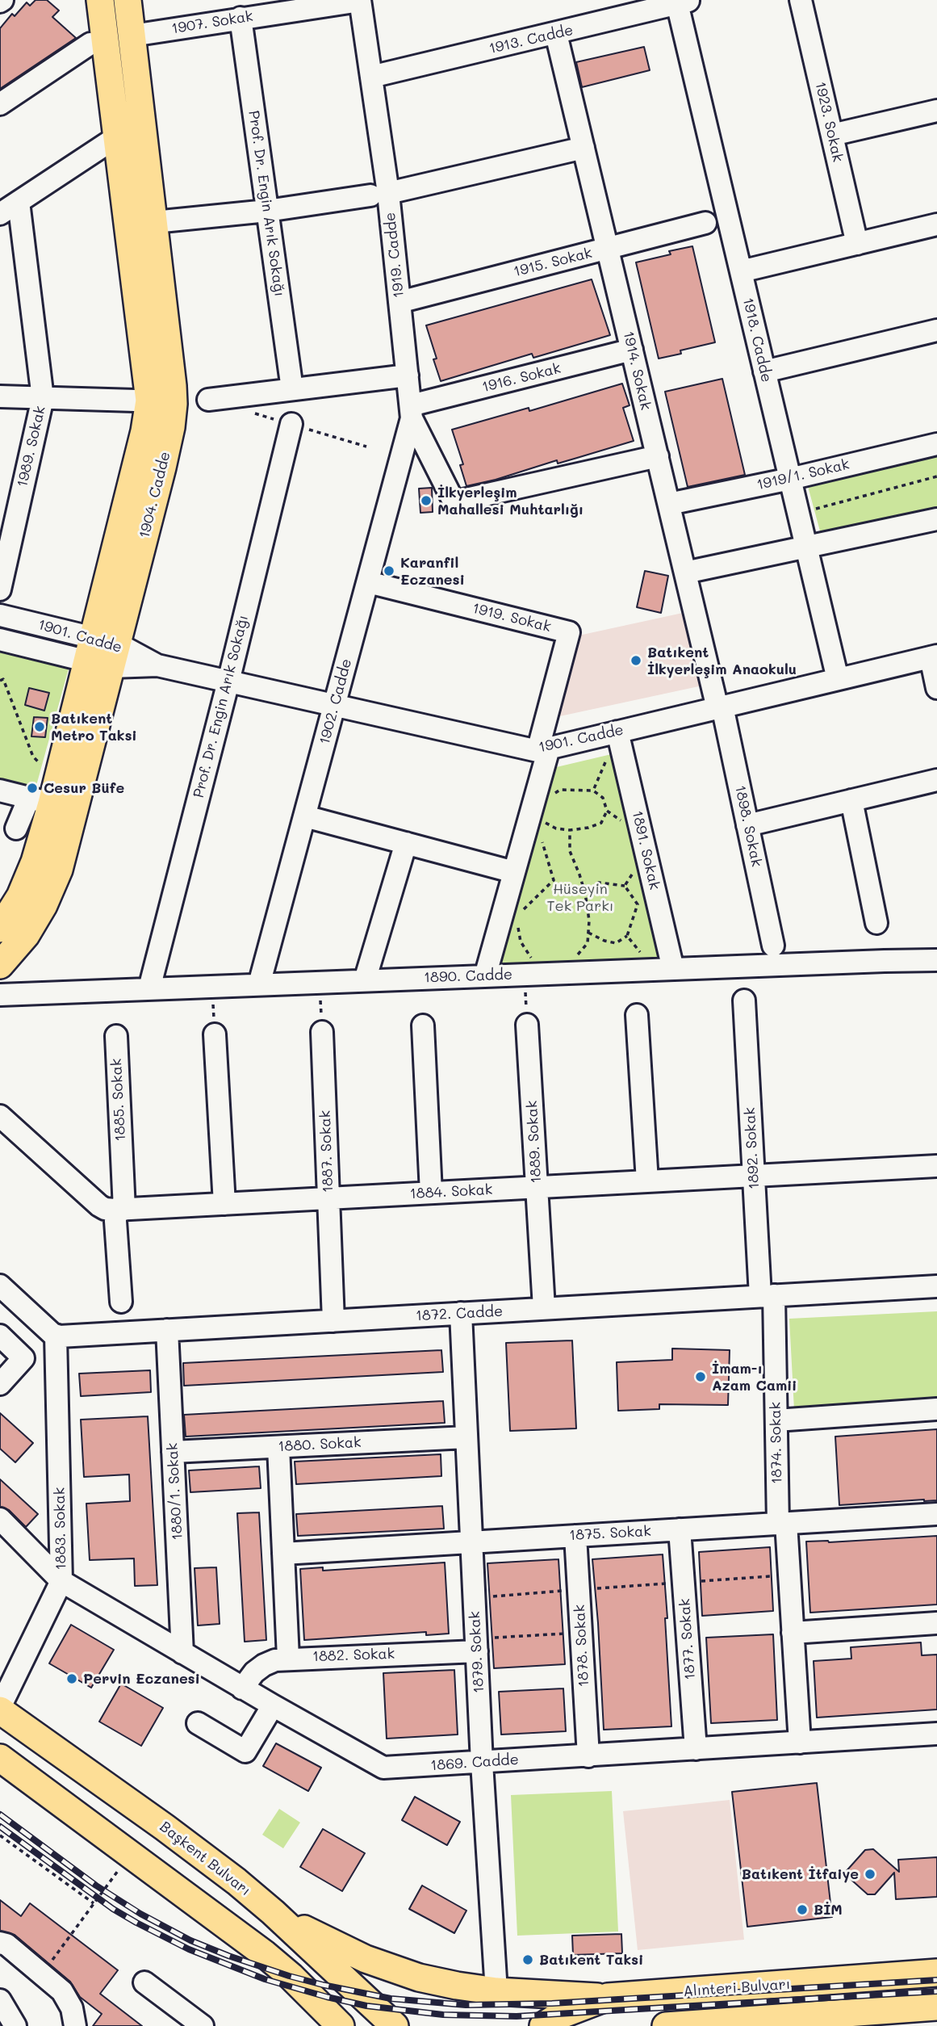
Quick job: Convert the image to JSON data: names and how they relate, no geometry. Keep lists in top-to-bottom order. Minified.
{"streets":{"main road":["1904. Cadde","Başkent Bulvarı","Alınteri Bulvarı"],"street":["1907. Sokak","1913. Cadde","1923. Sokak","Prof. Dr. Engin Arık Sokağı","1919. Cadde","1915. Sokak","1918. Cadde","1914. Sokak","1916. Sokak","1989. Sokak","1919/1. Sokak","1919. Sokak","1901. Cadde","1902. Cadde","1898. Sokak","1891. Sokak","1890. Cadde","1885. Sokak","1889. Sokak","1892. Sokak","1887. Sokak","1884. Sokak","1872. Cadde","1874. Sokak","1880. Sokak","1880/1. Sokak","1883. Sokak","1875. Sokak","1877. Sokak","1878. Sokak","1879. Sokak","1882. Sokak","1869. Cadde"]},"crossings":[["1907. Sokak","Prof. Dr. Engin Arık Sokağı"],["1907. Sokak","1919. Cadde"],["1907. Sokak","1904. Cadde"],["1913. Cadde","1919. Cadde"],["1913. Cadde","1918. Cadde"],["1913. Cadde","1914. Sokak"],["Prof. Dr. Engin Arık Sokağı","1901. Cadde"],["Prof. Dr. Engin Arık Sokağı","1890. Cadde"],["1919. Cadde","1915. Sokak"],["1919. Cadde","1914. Sokak"],["1919. Cadde","1916. Sokak"],["1919. Cadde","1902. Cadde"],["1915. Sokak","1914. Sokak"],["1918. Cadde","1919/1. Sokak"],["1918. Cadde","1901. Cadde"],["1914. Sokak","1916. Sokak"],["1914. Sokak","1919/1. Sokak"],["1914. Sokak","1901. Cadde"],["1914. Sokak","1898. Sokak"],["1916. Sokak","1902. Cadde"],["1904. Cadde","1901. Cadde"],["1919. Sokak","1901. Cadde"],["1919. Sokak","1902. Cadde"],["1901. Cadde","1902. Cadde"],["1901. Cadde","1898. Sokak"],["1901. Cadde","1891. Sokak"],["1902. Cadde","1890. Cadde"],["1891. Sokak","1890. Cadde"],["1885. Sokak","1884. Sokak"],["1889. Sokak","1884. Sokak"],["1889. Sokak","1872. Cadde"],["1892. Sokak","1884. Sokak"],["1892. Sokak","1872. Cadde"],["1892. Sokak","1874. Sokak"],["1887. Sokak","1884. Sokak"],["1887. Sokak","1872. Cadde"],["1872. Cadde","1874. Sokak"],["1872. Cadde","1880/1. Sokak"],["1872. Cadde","1883. Sokak"],["1872. Cadde","1879. Sokak"],["1874. Sokak","1875. Sokak"],["1874. Sokak","1869. Cadde"],["1880. Sokak","1880/1. Sokak"],["1880. Sokak","1879. Sokak"],["1880/1. Sokak","1869. Cadde"],["1883. Sokak","1869. Cadde"],["1883. Sokak","Başkent Bulvarı"],["1875. Sokak","1877. Sokak"],["1875. Sokak","1878. Sokak"],["1875. Sokak","1879. Sokak"],["1877. Sokak","1869. Cadde"],["1878. Sokak","1869. Cadde"],["1879. Sokak","1882. Sokak"],["1879. Sokak","1869. Cadde"],["1882. Sokak","1869. Cadde"]],"parks":["Hüseyin Tek Parkı"],"places":["İlkyerleşim Mahallesi Muhtarlığı","Karanfil Eczanesi","Batıkent İlkyerleşim Anaokulu","Batıkent Metro Taksi","Cesur Büfe","İmam-ı Azam Camii","Pervin Eczanesi","Batıkent İtfaiye","BİM","Batıkent Taksi"]}
